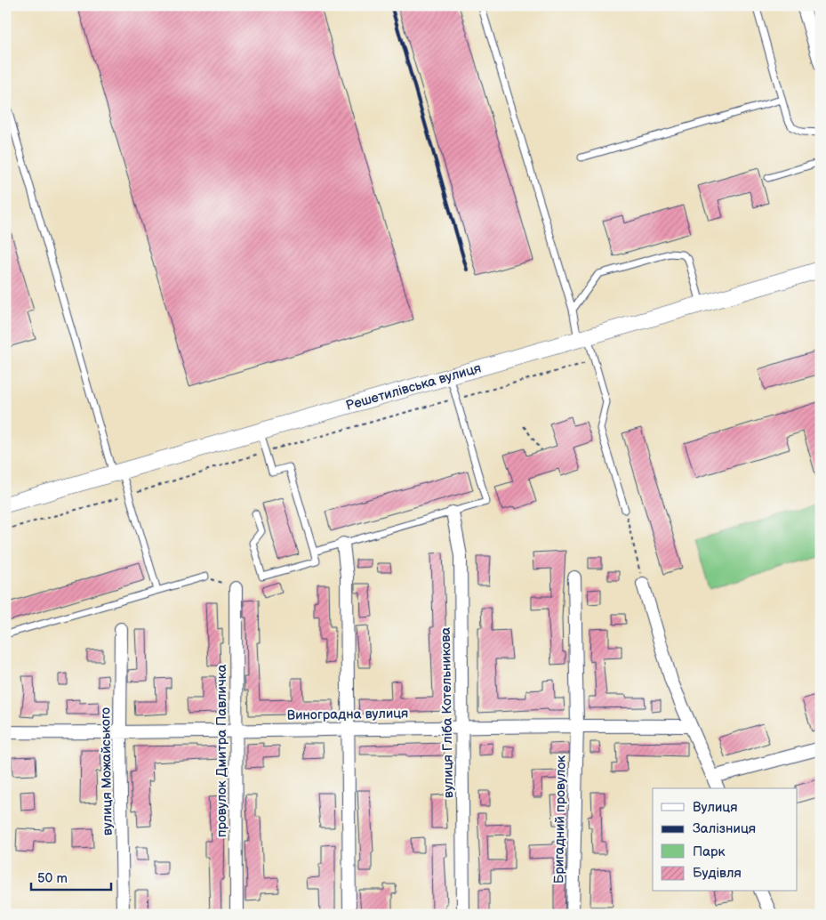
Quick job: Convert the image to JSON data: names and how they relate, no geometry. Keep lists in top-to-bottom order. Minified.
{"streets":{"street":["Решетилівська вулиця","вулиця Гліба Котельникова","Виноградна вулиця","провулок Дмитра Павличка","вулиця Можайського","Бригадний провулок"]},"crossings":[["вулиця Гліба Котельникова","Виноградна вулиця"],["Виноградна вулиця","провулок Дмитра Павличка"],["Виноградна вулиця","вулиця Можайського"],["Виноградна вулиця","Бригадний провулок"]],"legend":["Вулиця","Залізниця","Парк","Будівля"],"scale_bar":"50 m"}
